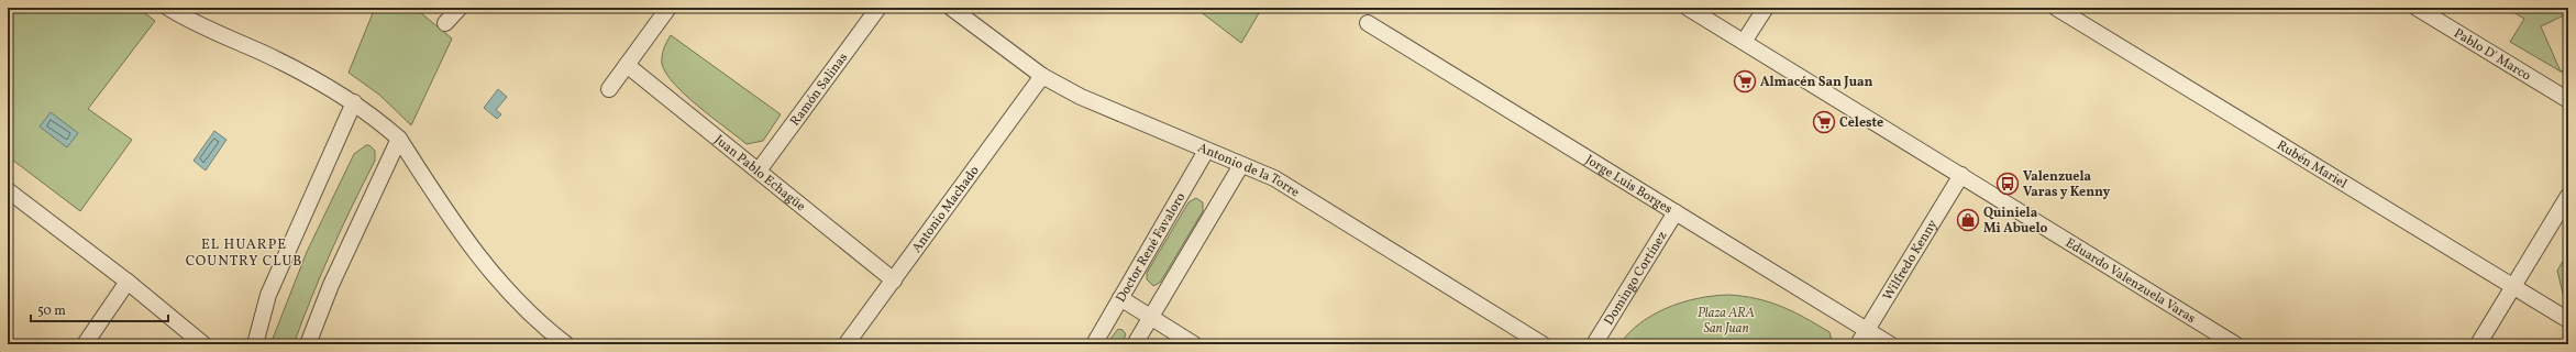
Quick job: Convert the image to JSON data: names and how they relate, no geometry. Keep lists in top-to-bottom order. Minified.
{"streets":{"street":["Pablo D' Marco","Ramón Salinas","Rubén Mariel","Antonio de la Torre","Juan Pablo Echagüe","Jorge Luis Borges","Antonio Machado","Doctor René Favaloro","Wilfredo Kenny","Domingo Cortínez","Eduardo Valenzuela Varas"]},"crossings":[["Ramón Salinas","Juan Pablo Echagüe"],["Antonio de la Torre","Antonio Machado"],["Antonio de la Torre","Doctor René Favaloro"],["Juan Pablo Echagüe","Antonio Machado"],["Jorge Luis Borges","Wilfredo Kenny"],["Jorge Luis Borges","Domingo Cortínez"],["Wilfredo Kenny","Eduardo Valenzuela Varas"]],"districts":["EL HUARPE COUNTRY CLUB"],"parks":["Plaza ARA San Juan"],"places":{"supermarket":["Almacén San Juan","Celeste"],"bus stop":["Valenzuela Varas y Kenny"],"shop":["Quiniela Mi Abuelo"]},"scale_bar":"50 m"}
